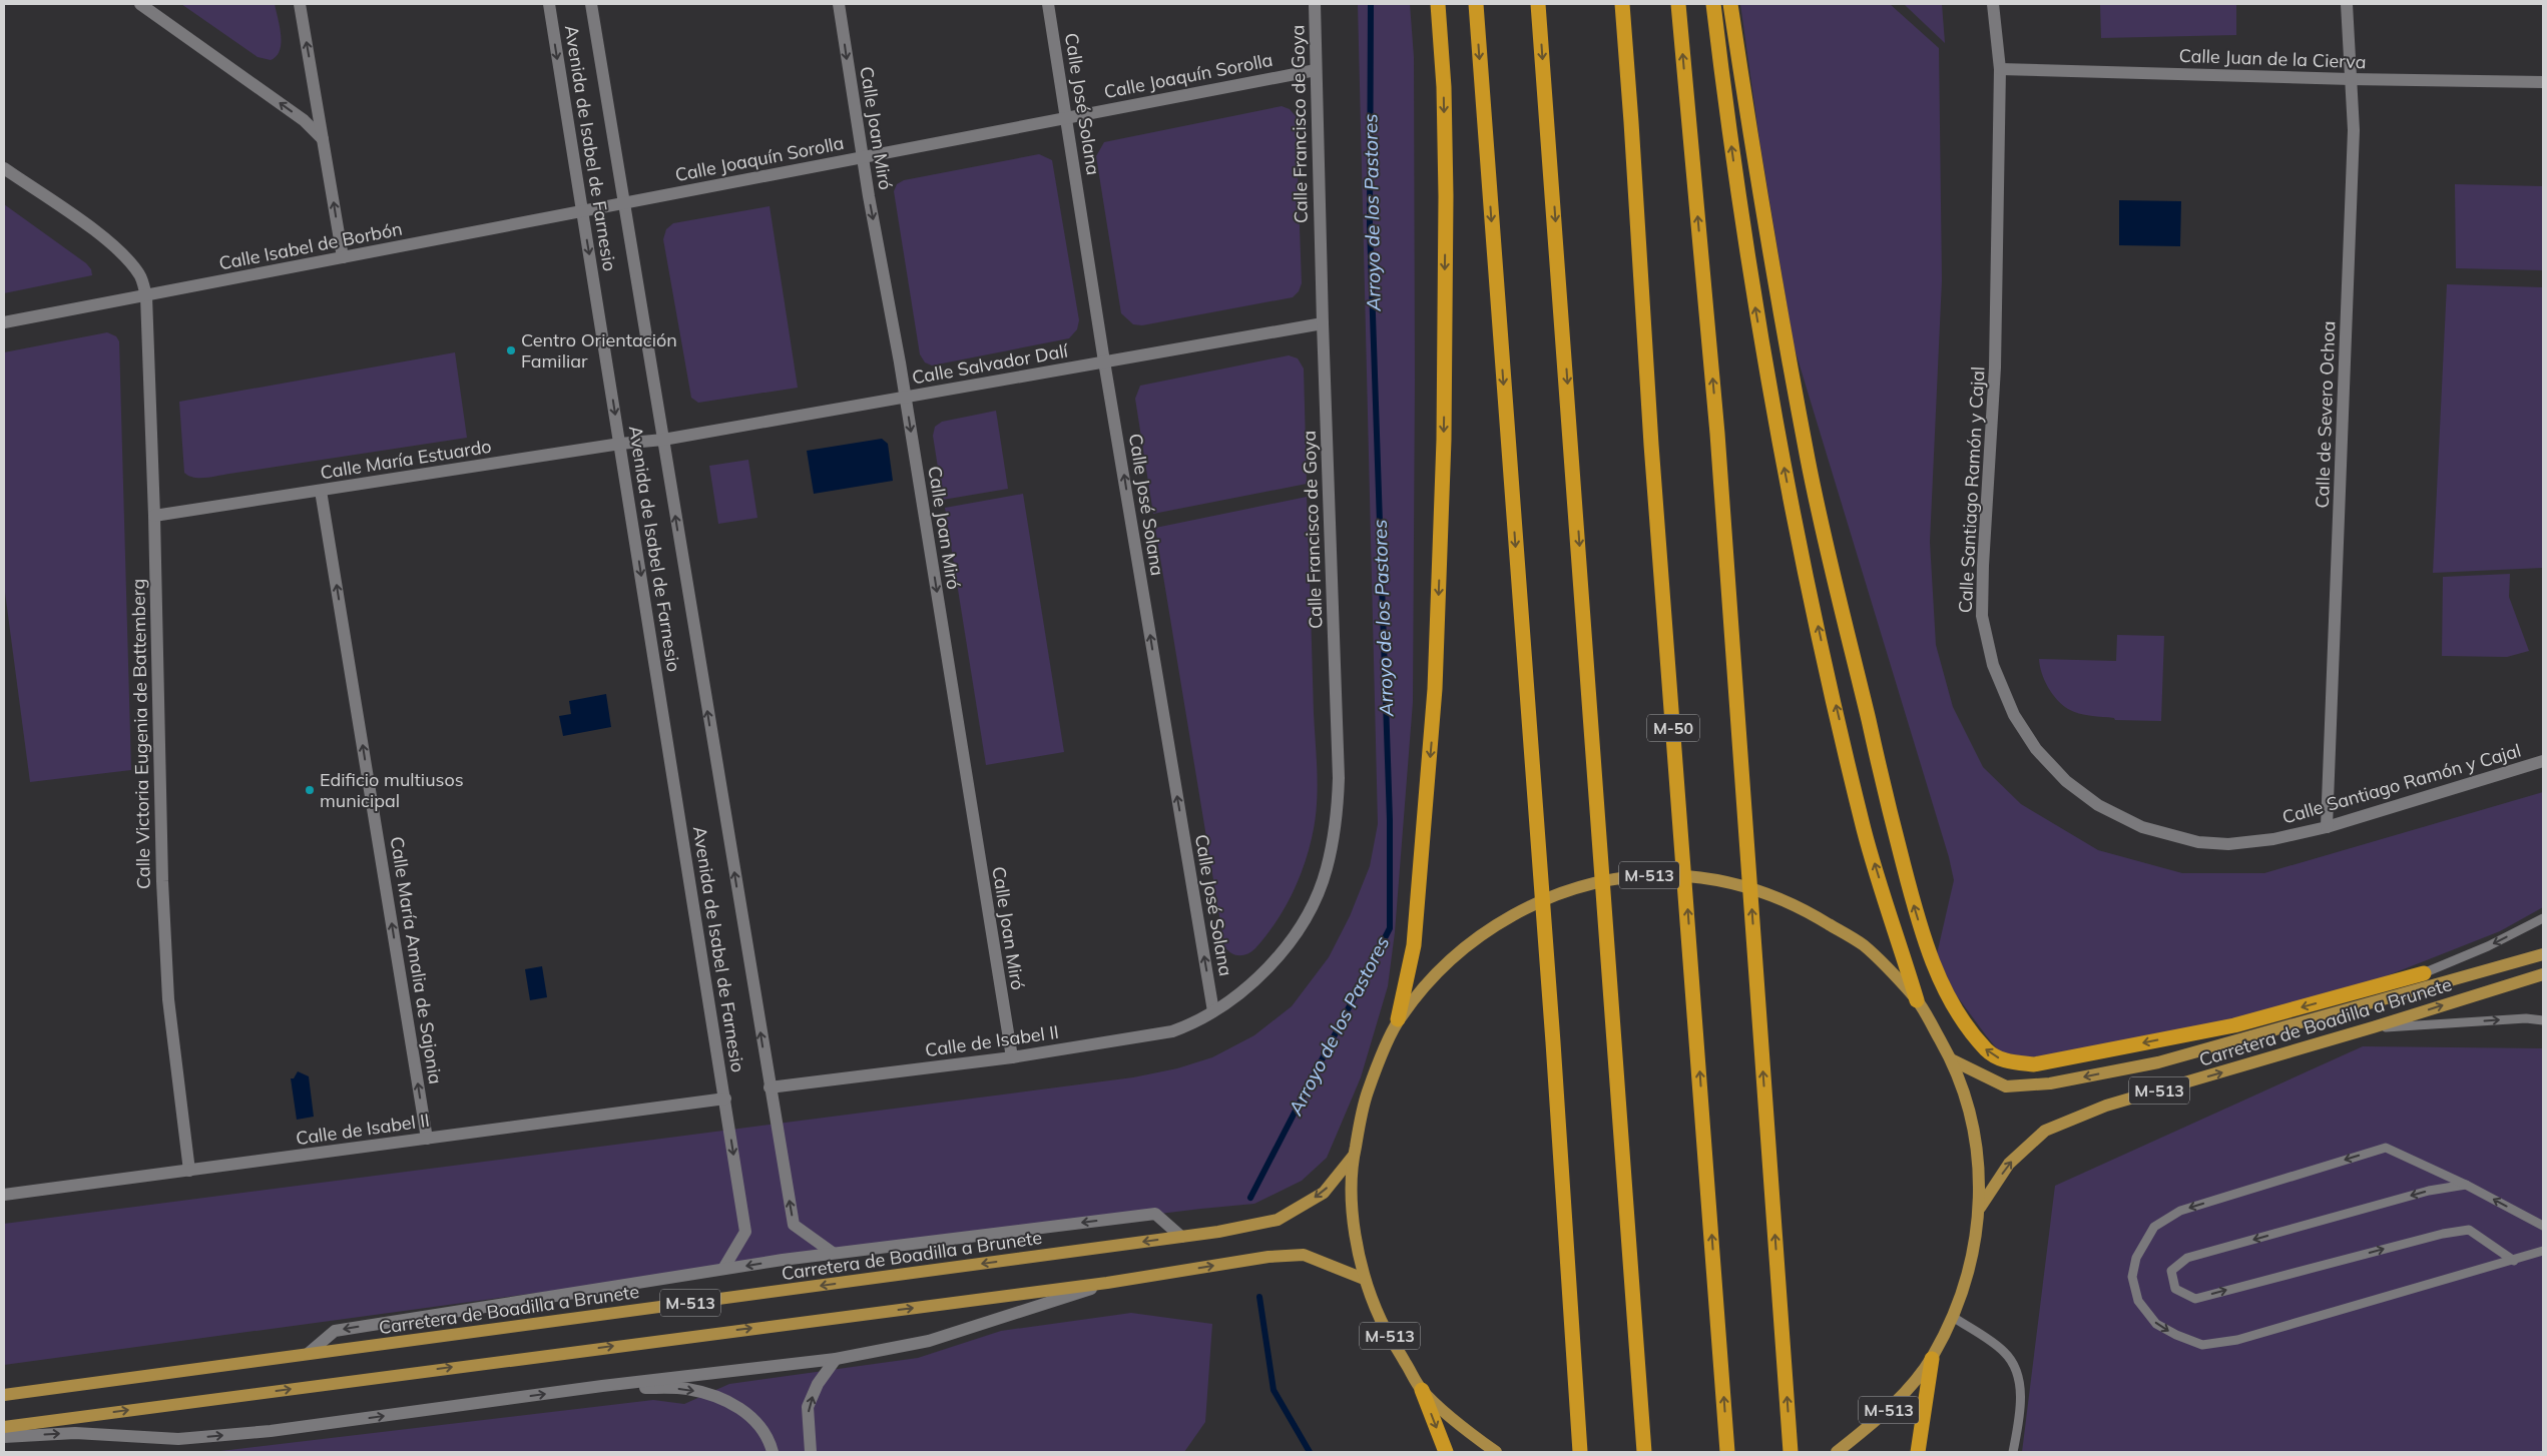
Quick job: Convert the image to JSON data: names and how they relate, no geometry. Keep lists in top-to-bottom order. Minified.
{"streets":{"highway":["M-50"],"main road":["M-513","Carretera de Boadilla a Brunete"],"street":["Calle Juan de la Cierva","Calle Joaquín Sorolla","Calle José Solana","Calle Francisco de Goya","Calle Joan Miró","Avenida de Isabel de Farnesio","Calle Isabel de Borbón","Calle Salvador Dalí","Calle de Severo Ochoa","Calle María Estuardo","Calle Santiago Ramón y Cajal","Calle Victoria Eugenia de Battemberg","Calle María Amalia de Sajonia","Calle de Isabel II"]},"crossings":[["Calle Juan de la Cierva","Calle de Severo Ochoa"],["Calle Juan de la Cierva","Calle Santiago Ramón y Cajal"],["Calle Joaquín Sorolla","Calle José Solana"],["Calle Joaquín Sorolla","Calle Francisco de Goya"],["Calle Joaquín Sorolla","Calle Joan Miró"],["Calle Joaquín Sorolla","Avenida de Isabel de Farnesio"],["Calle Joaquín Sorolla","Calle Isabel de Borbón"],["Calle José Solana","Calle Francisco de Goya"],["Calle José Solana","Calle Salvador Dalí"],["Calle José Solana","Calle de Isabel II"],["Calle Francisco de Goya","Calle Salvador Dalí"],["Calle Francisco de Goya","Calle de Isabel II"],["Calle Joan Miró","Calle Salvador Dalí"],["Calle Joan Miró","Calle de Isabel II"],["Avenida de Isabel de Farnesio","Calle Isabel de Borbón"],["Avenida de Isabel de Farnesio","Calle Salvador Dalí"],["Avenida de Isabel de Farnesio","Calle María Estuardo"],["Avenida de Isabel de Farnesio","Calle de Isabel II"],["Calle Isabel de Borbón","Calle Victoria Eugenia de Battemberg"],["Calle Salvador Dalí","Calle María Estuardo"],["Calle de Severo Ochoa","Calle Santiago Ramón y Cajal"],["Calle María Estuardo","Calle Victoria Eugenia de Battemberg"],["Calle María Estuardo","Calle María Amalia de Sajonia"],["Calle Victoria Eugenia de Battemberg","Calle de Isabel II"],["M-513","Carretera de Boadilla a Brunete"],["Calle María Amalia de Sajonia","Calle de Isabel II"]],"one_way":["Calle José Solana","Calle Joan Miró","Calle María Amalia de Sajonia"],"water":["Arroyo de los Pastores"],"places":["Centro Orientación Familiar","Edificio multiusos municipal"]}
